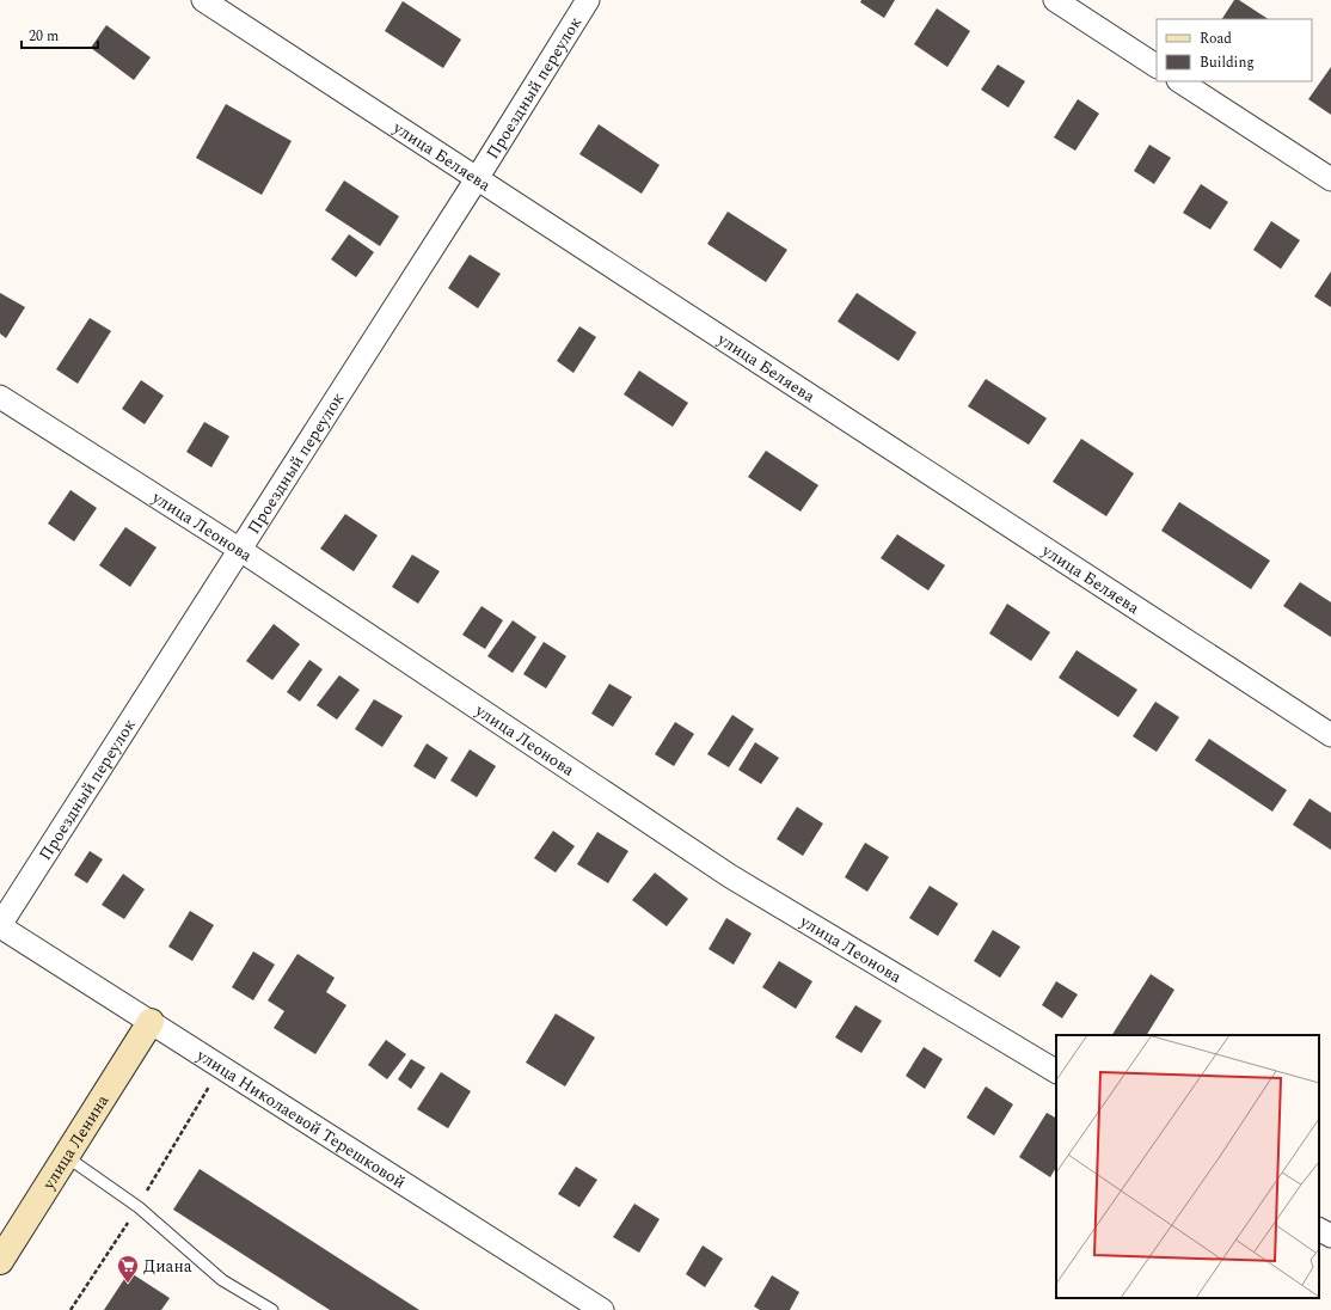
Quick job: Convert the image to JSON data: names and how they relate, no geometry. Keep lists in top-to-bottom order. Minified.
{"streets":{"street":["Проездный переулок","улица Беляева","улица Леонова","улица Николаевой Терешковой","улица Ленина"]},"crossings":[["Проездный переулок","улица Беляева"],["Проездный переулок","улица Леонова"],["Проездный переулок","улица Николаевой Терешковой"],["улица Николаевой Терешковой","улица Ленина"]],"places":{"supermarket":["Диана"]},"legend":["Road","Building"],"scale_bar":"20 m"}
